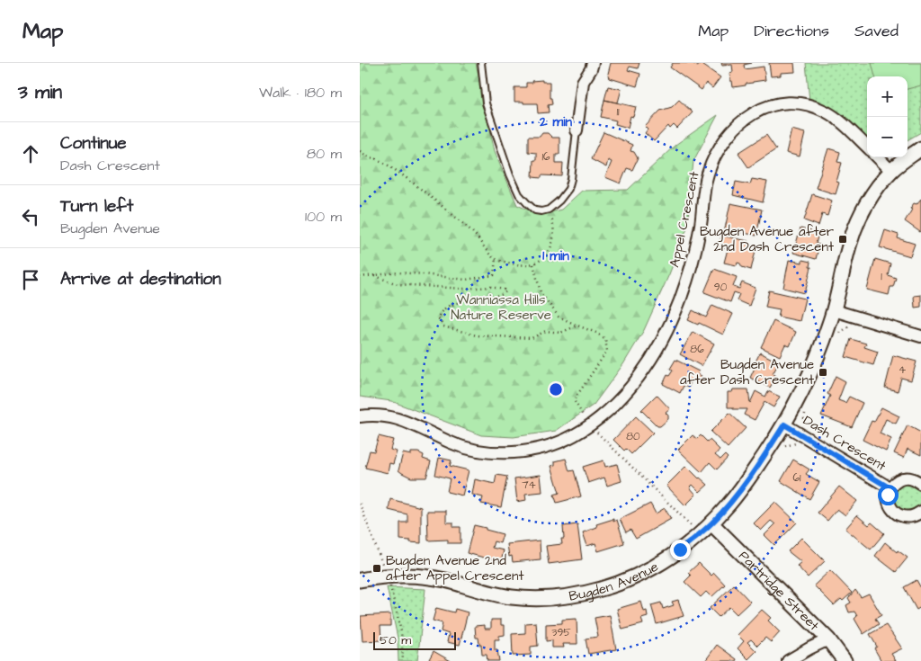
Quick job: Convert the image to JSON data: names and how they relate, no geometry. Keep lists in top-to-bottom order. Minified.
{"streets":{"street":["Appel Crescent","Dash Crescent","Bugden Avenue","Partridge Street"]},"crossings":[["Dash Crescent","Bugden Avenue"],["Bugden Avenue","Partridge Street"]],"parks":["Wanniassa Hills Nature Reserve"],"places":{"transit":["Bugden Avenue after 2nd Dash Crescent","Bugden Avenue after Dash Crescent","Bugden Avenue 2nd after Appel Crescent"]},"house_numbers":["11","16","1","90","86","4","80","61","74","395"],"scale_bar":"50 m","page":{"header":"Map","nav":["Map","Directions","Saved"],"heading":["3 min","Walk · 180 m"],"map_buttons":["+","−"],"list":[["Continue","Dash Crescent","80 m"],["Turn left","Bugden Avenue","100 m"],"Arrive at destination"],"scale":"50 m"},"rings":["2 min","1 min"]}
